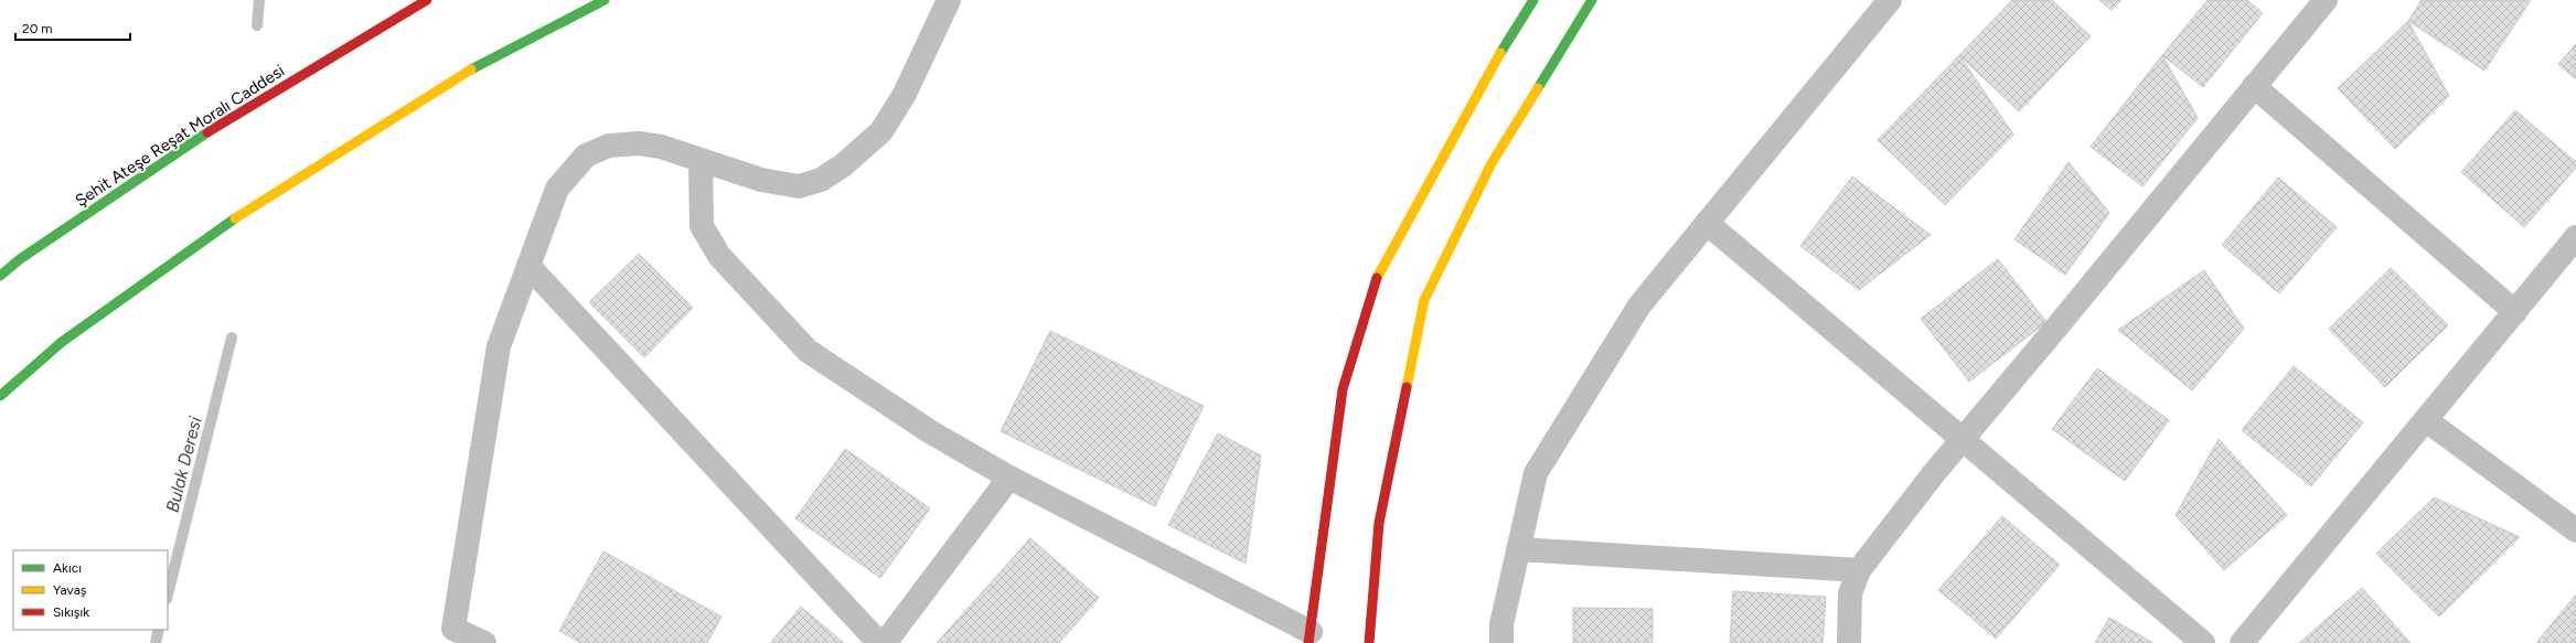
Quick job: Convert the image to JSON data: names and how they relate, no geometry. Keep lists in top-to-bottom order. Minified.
{"streets":{"street":["Şehit Ateşe Reşat Moralı Caddesi"]},"water":["Bulak Deresi"],"legend":["Akıcı","Yavaş","Sıkışık"],"scale_bar":"20 m"}
